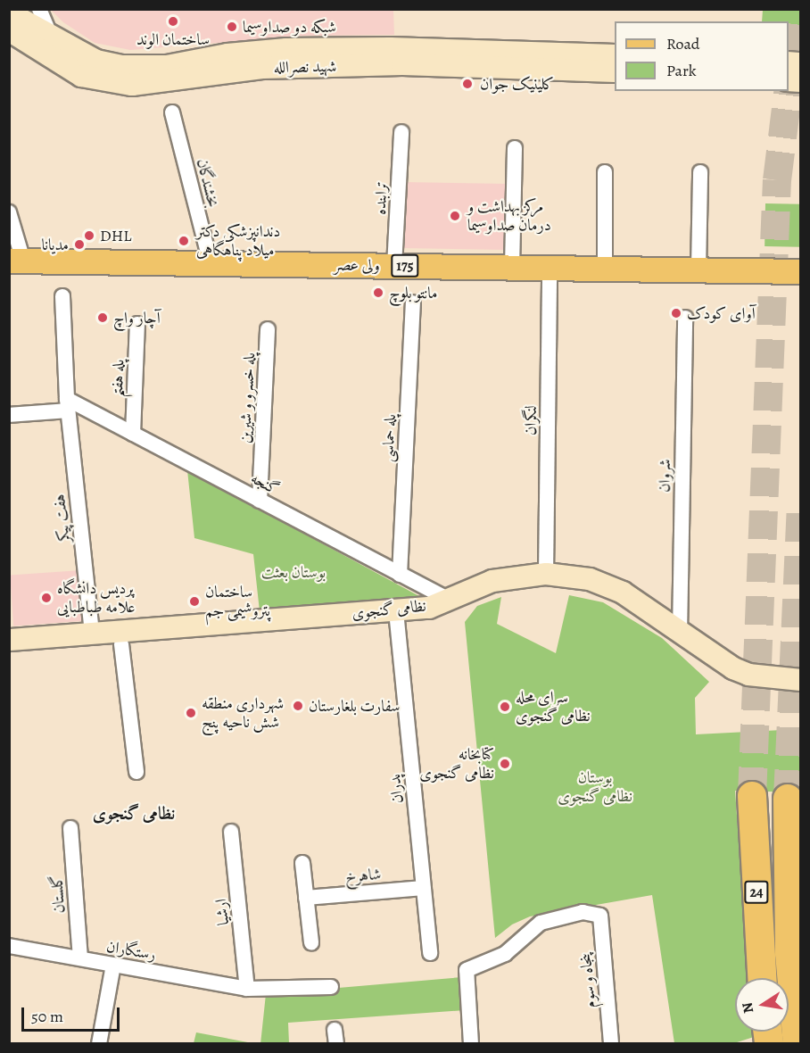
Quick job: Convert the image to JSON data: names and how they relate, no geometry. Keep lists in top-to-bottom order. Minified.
{"streets":{"highway":["24"],"main road":["شهید نصرالله","ولی عصر","175","نظامی گنجوی"],"street":["بخشندگان","ترابنده","پله هفتم","پله خسرو و شیرین","لنگران","پله حماسی","شروان","گنجه","هفت پیکر","پدران","شاهرخ","گلستان","ارشیا","رستگاران","پنجاه و سوم"]},"crossings":[["بخشندگان","ولی عصر"],["ترابنده","ولی عصر"],["ولی عصر","لنگران"],["پله هفتم","گنجه"],["پله خسرو و شیرین","گنجه"],["لنگران","نظامی گنجوی"],["پله حماسی","گنجه"],["شروان","نظامی گنجوی"],["گنجه","هفت پیکر"],["گنجه","نظامی گنجوی"],["هفت پیکر","نظامی گنجوی"],["نظامی گنجوی","پدران"],["پدران","شاهرخ"],["گلستان","رستگاران"],["ارشیا","رستگاران"]],"districts":["نظامی گنجوی"],"parks":["بوستان بعثت","بوستان نظامی گنجوی"],"places":["ساختمان الوند","شبکه دو صداوسیما","کلینیک جوان","مرکز بهداشت و درمان صداوسیما","DHL","دندانپزشکی دکتر میلاد پناهگاهی","مدیانا","مانتو بلوچ","آوای کودک","آچار واچ","پردیس دانشگاه علامه طباطبایی","ساختمان پتروشیمی جم","سفارت بلغارستان","سرای محله نظامی گنجوی","شهرداری منطقه شش ناحیه پنج","كتابخانه نظامی گنجوی"],"legend":["Road","Park"],"scale_bar":"50 m","north":"left"}
